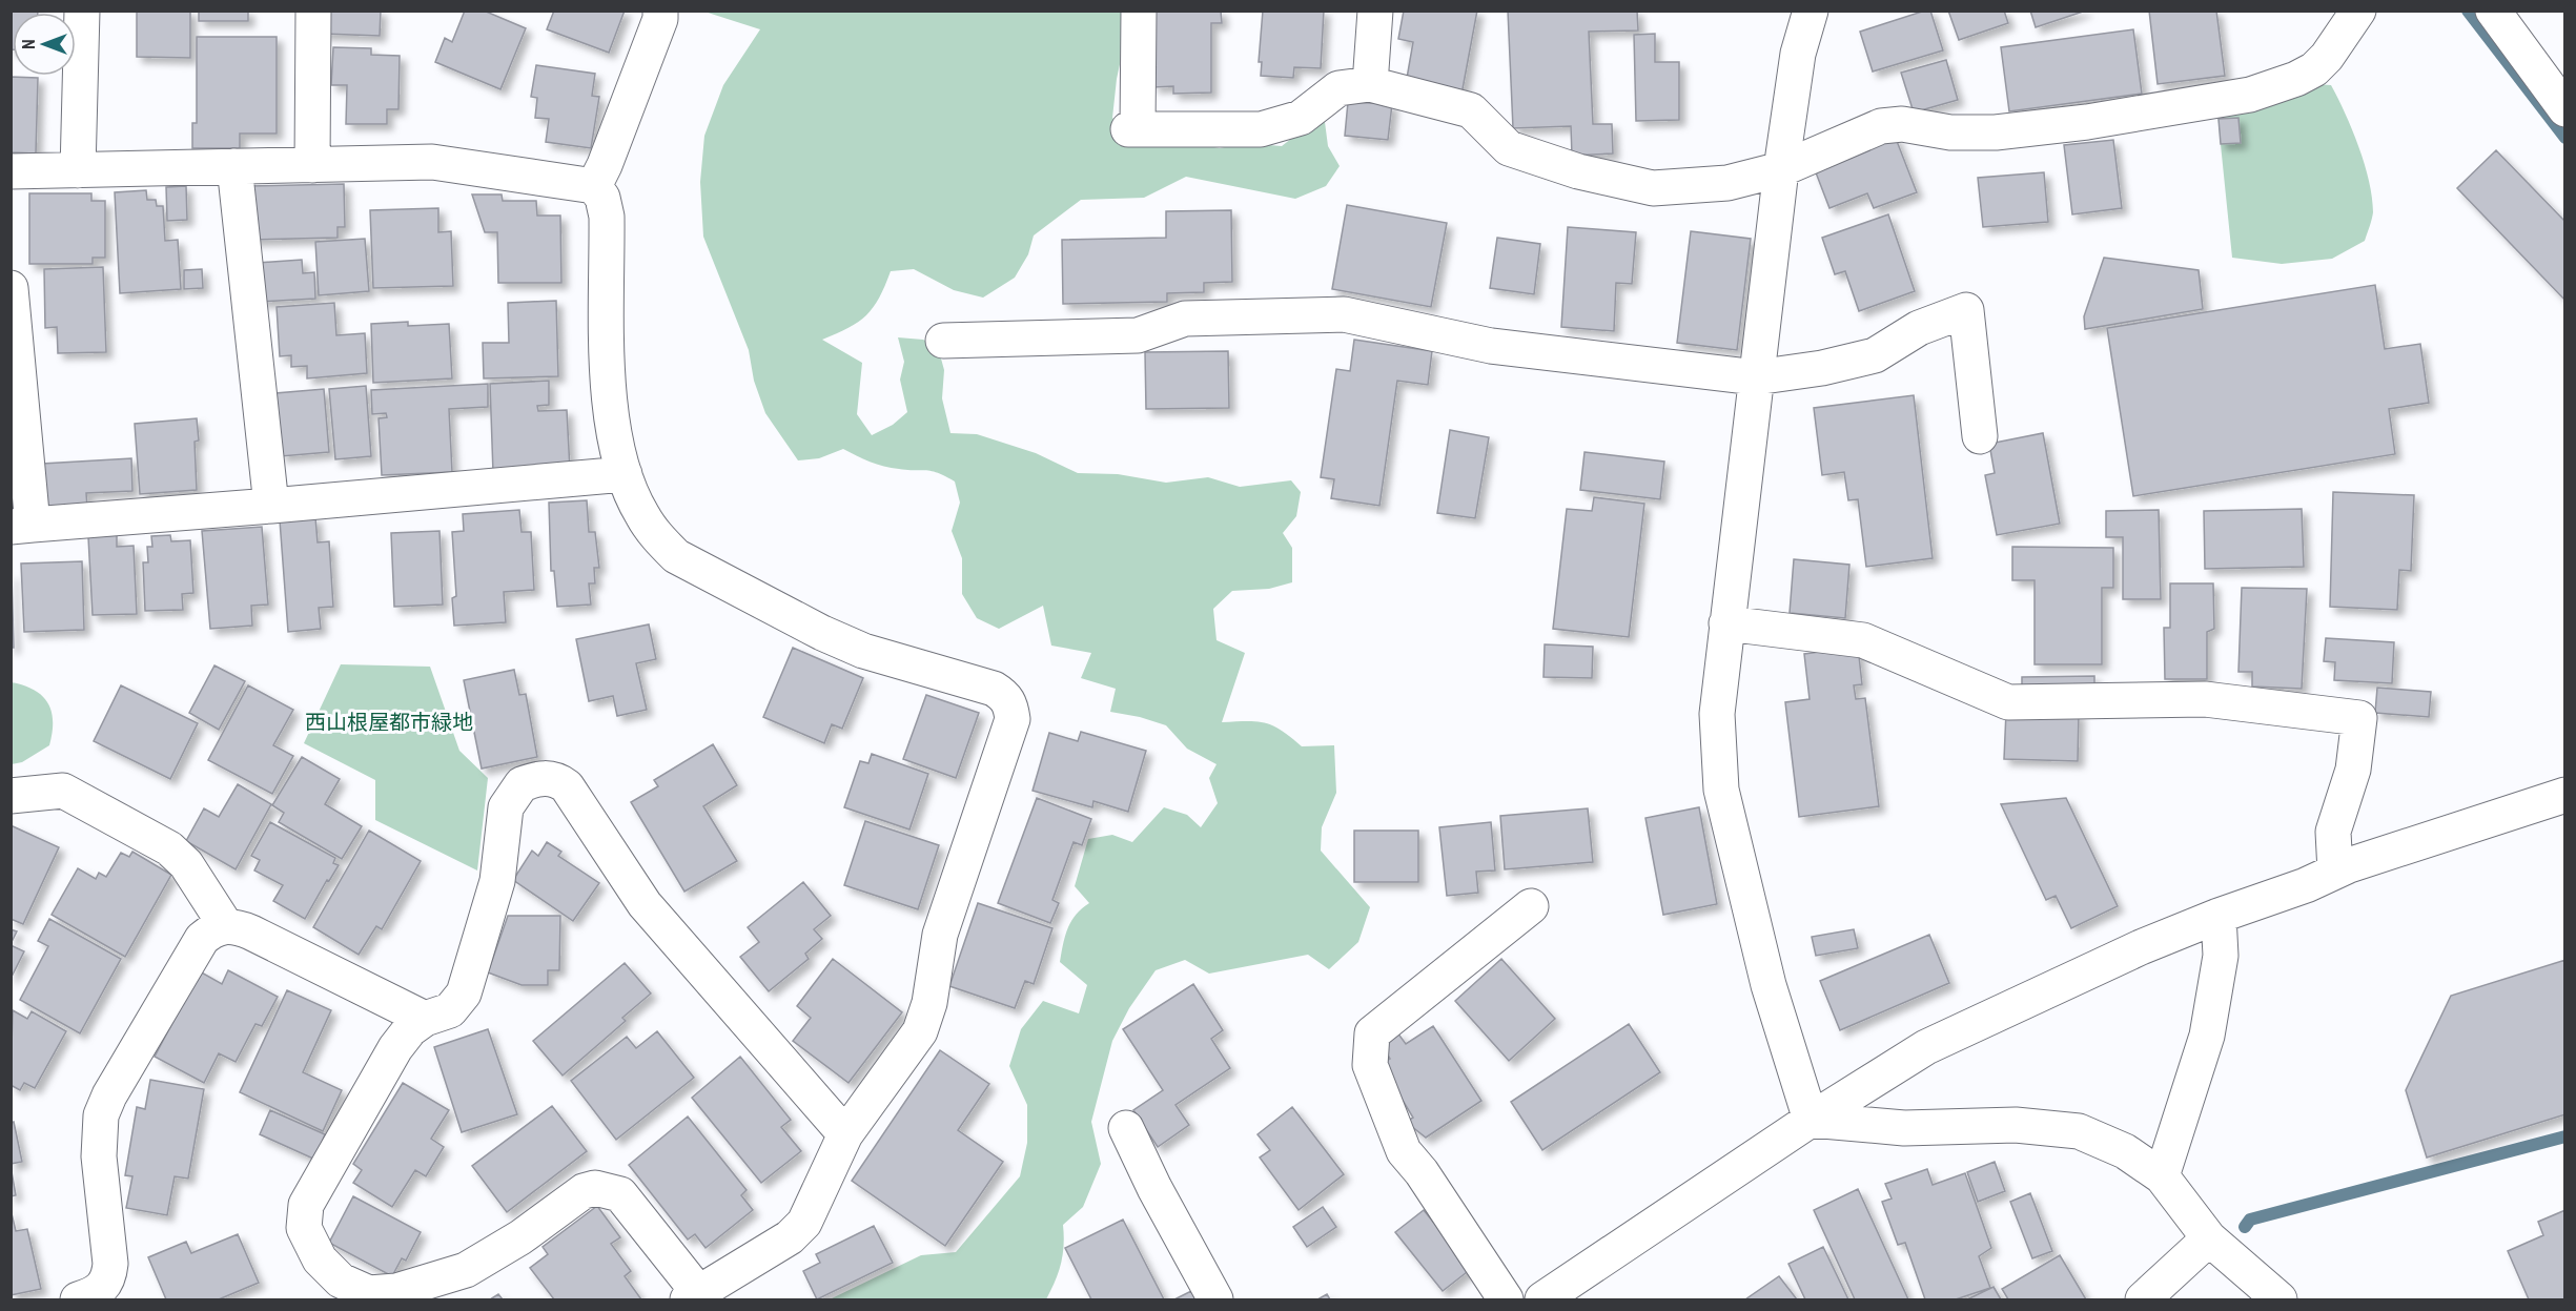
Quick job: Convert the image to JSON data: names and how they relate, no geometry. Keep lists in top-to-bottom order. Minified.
{"parks":["西山根屋都市緑地"],"north":"left"}
